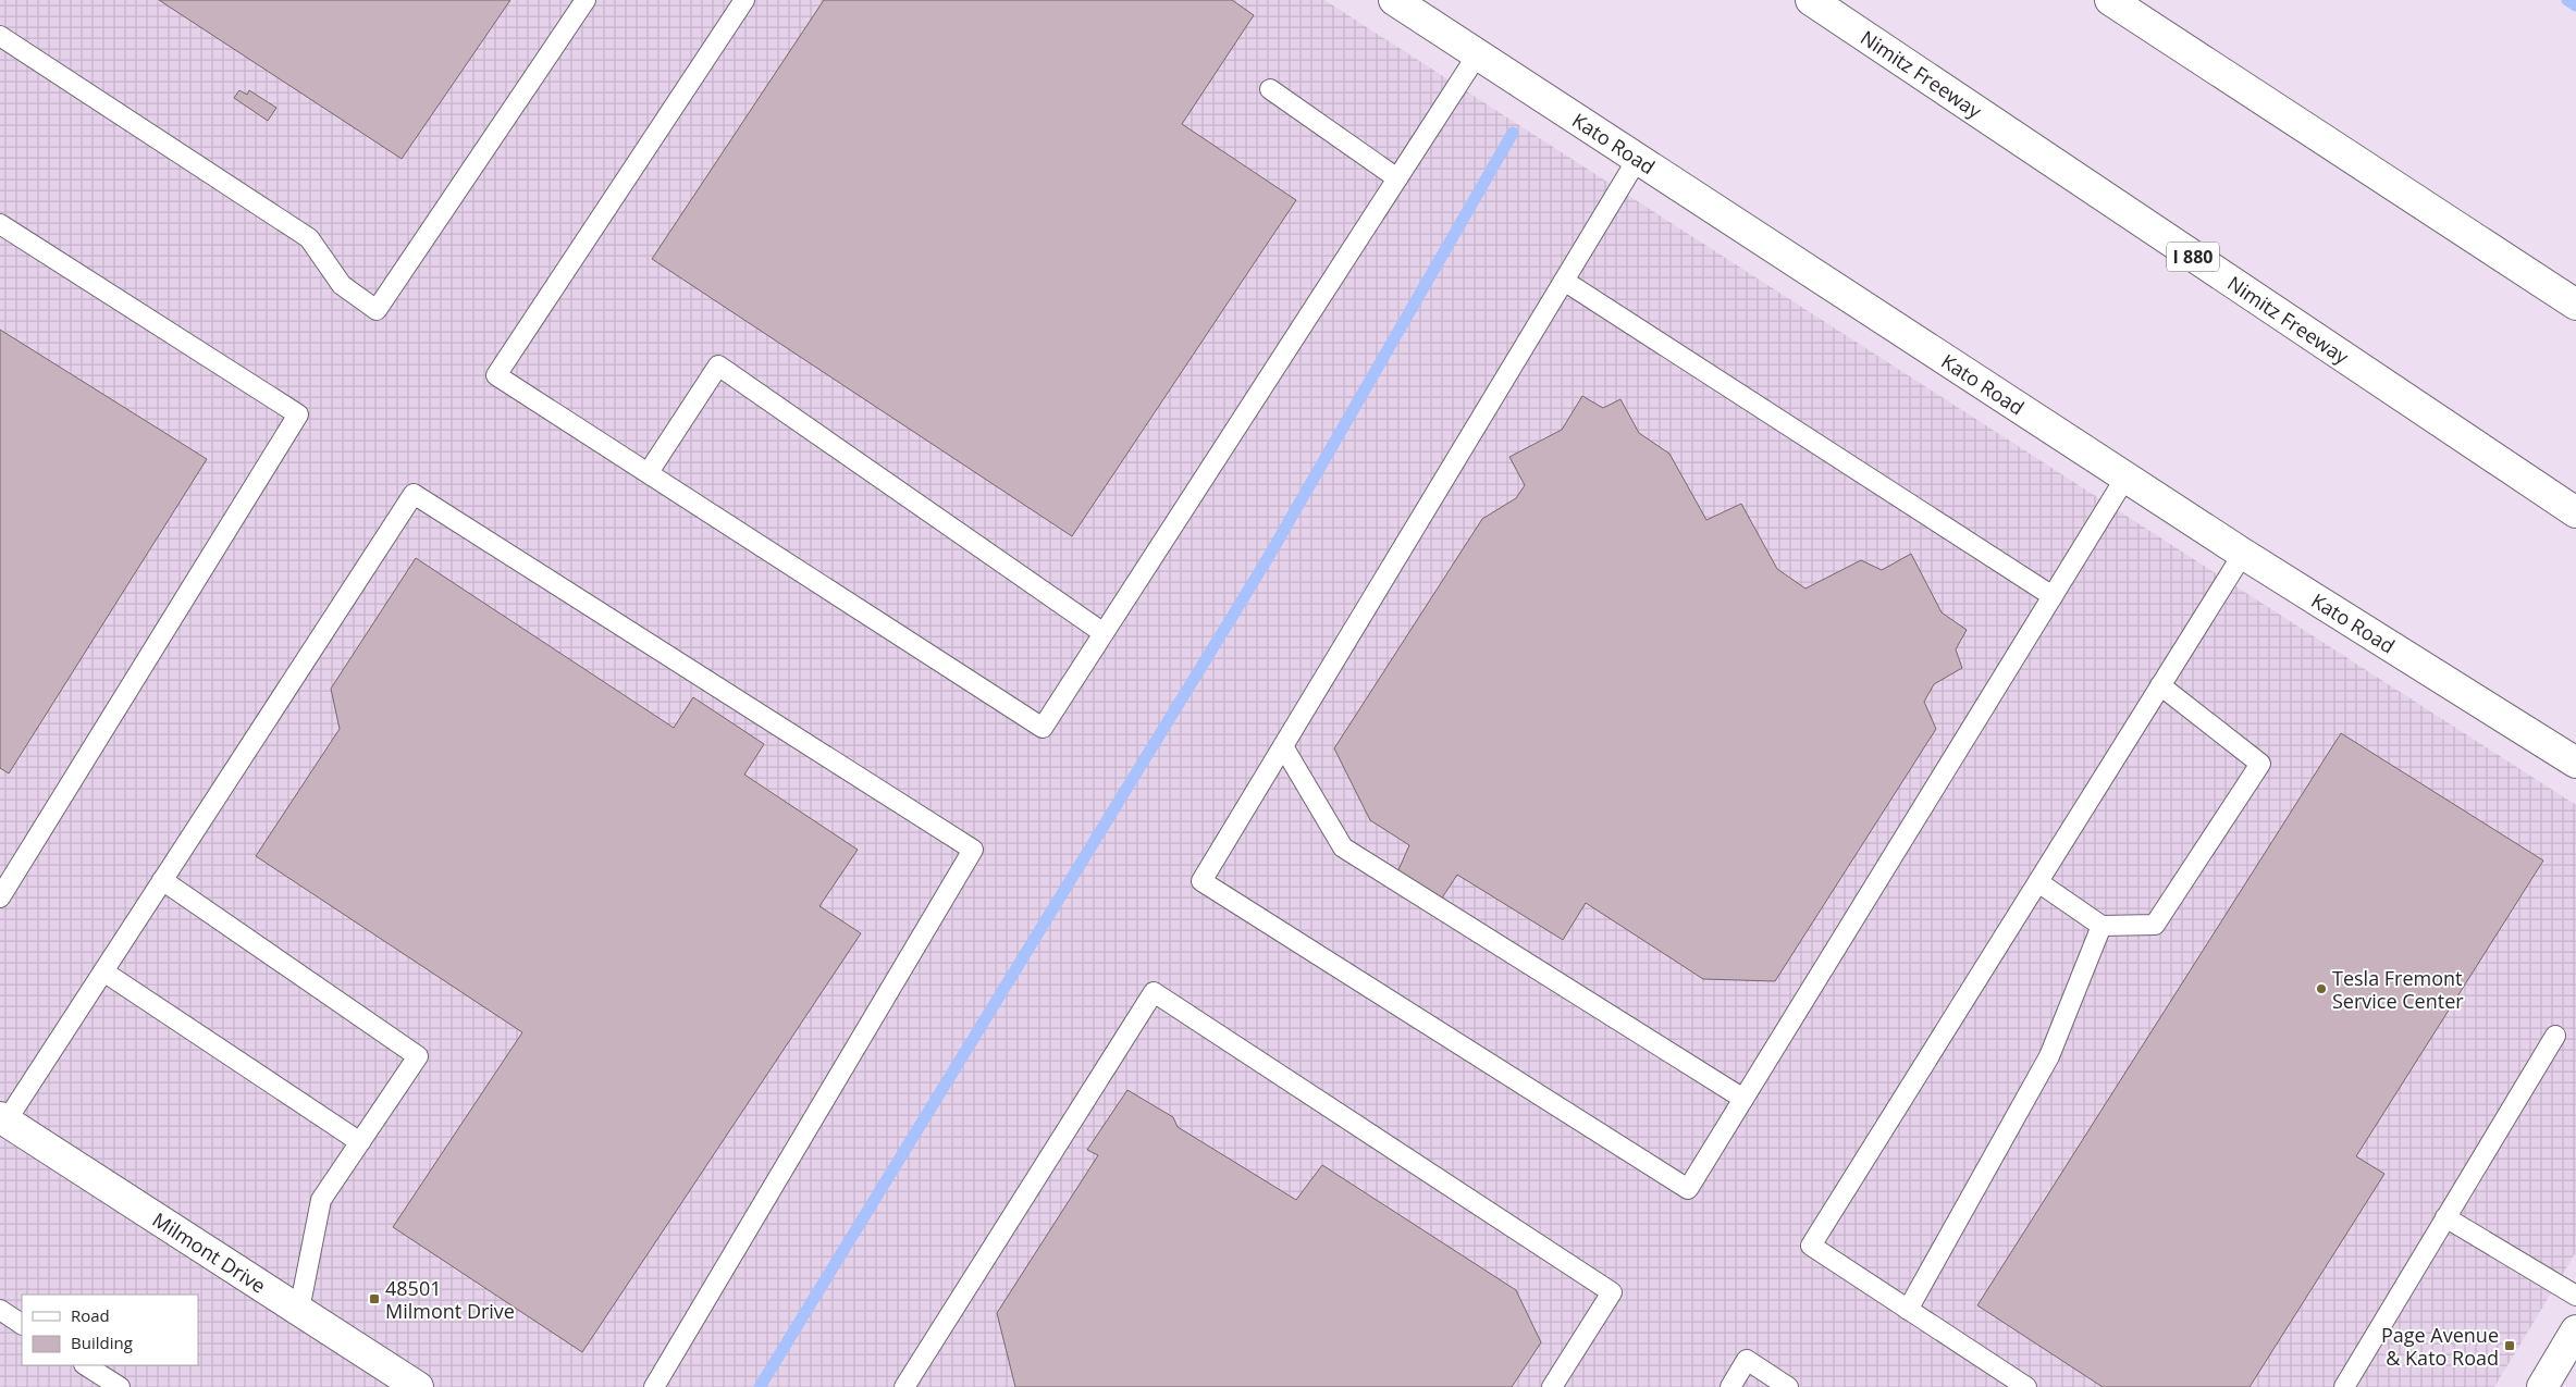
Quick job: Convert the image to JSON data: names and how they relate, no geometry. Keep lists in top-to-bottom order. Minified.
{"streets":{"main road":["Nimitz Freeway","Kato Road","I 880","Milmont Drive"]},"places":{"other":["Tesla Fremont Service Center"],"transit":["48501 Milmont Drive","Page Avenue & Kato Road"]},"legend":["Road","Building"]}
